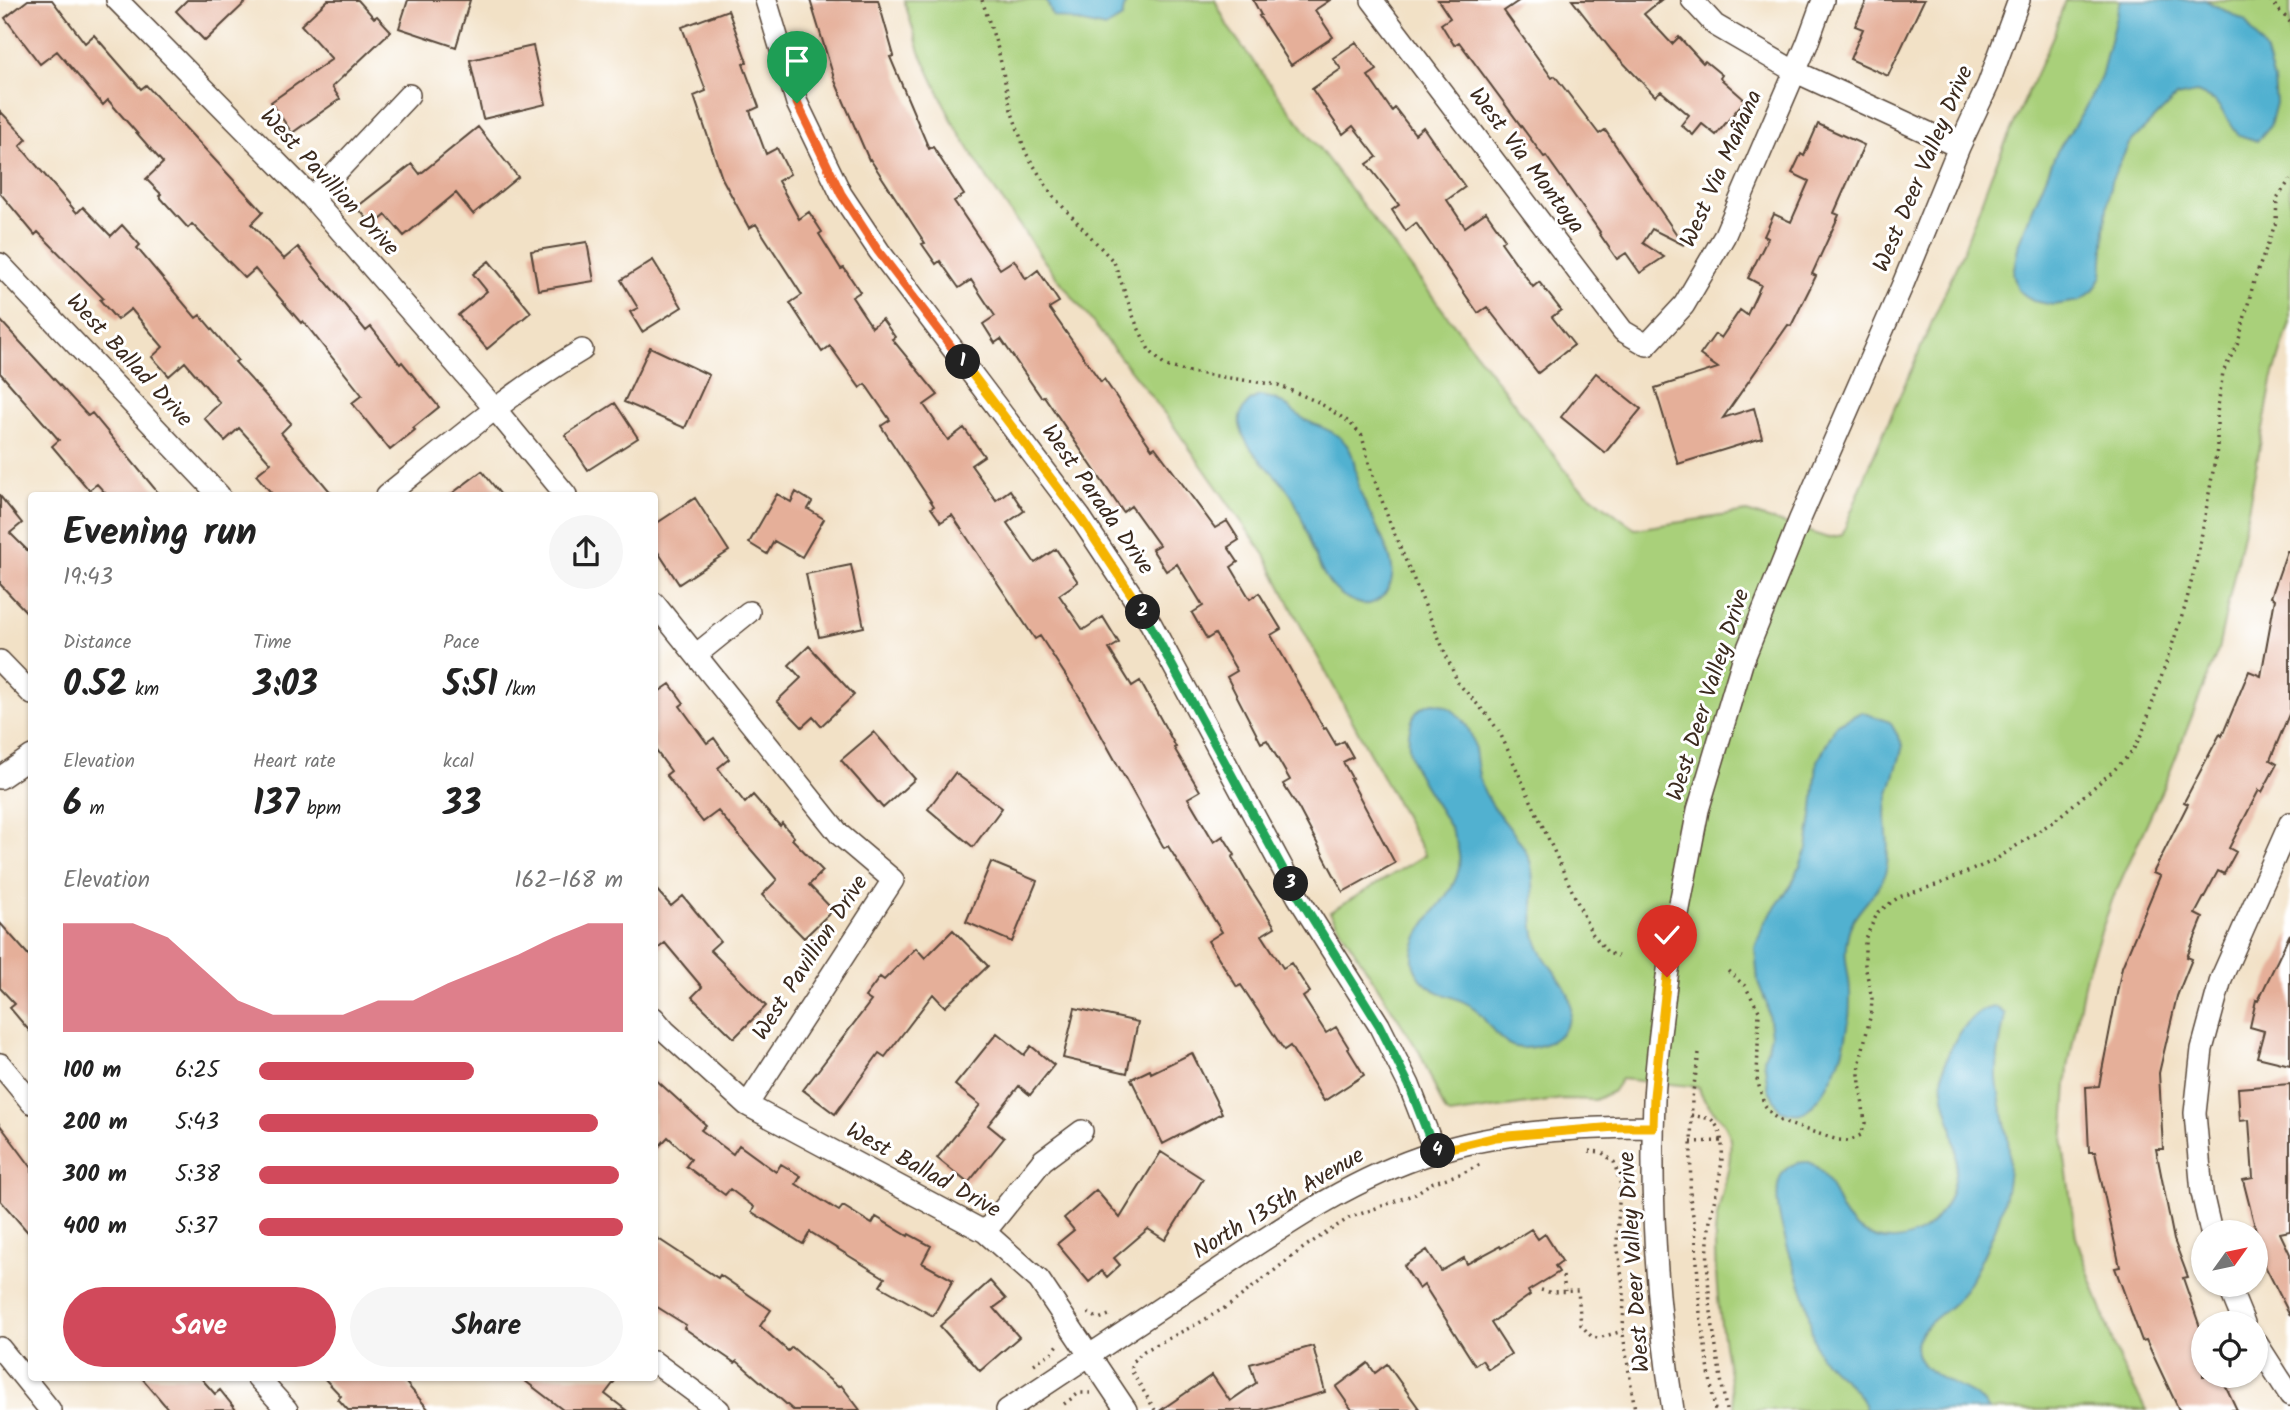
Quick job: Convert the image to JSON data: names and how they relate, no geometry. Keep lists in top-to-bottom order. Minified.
{"streets":{"street":["West Via Montoya","West Via Mañana","West Deer Valley Drive","West Pavillion Drive","West Ballad Drive","West Parada Drive","North 135th Avenue"]},"crossings":[["West Via Montoya","West Via Mañana"],["West Deer Valley Drive","North 135th Avenue"],["West Pavillion Drive","West Ballad Drive"],["West Ballad Drive","North 135th Avenue"],["West Parada Drive","North 135th Avenue"]],"north":"top right","page":{"pins":["1","2","3","4"],"heading":["Evening run","19:43"],"stats":[["Distance","0.52 km"],["Time","3:03"],["Pace","5:51 /km"],["Elevation","6 m"],["Heart rate","137 bpm"],["kcal","33"]],"chart":["Elevation","162–168 m"],"list":[{"name":"100 m","note":"6:25"},{"name":"200 m","note":"5:43"},{"name":"300 m","note":"5:38"},{"name":"400 m","note":"5:37"}],"buttons":["Save","Share"]}}
